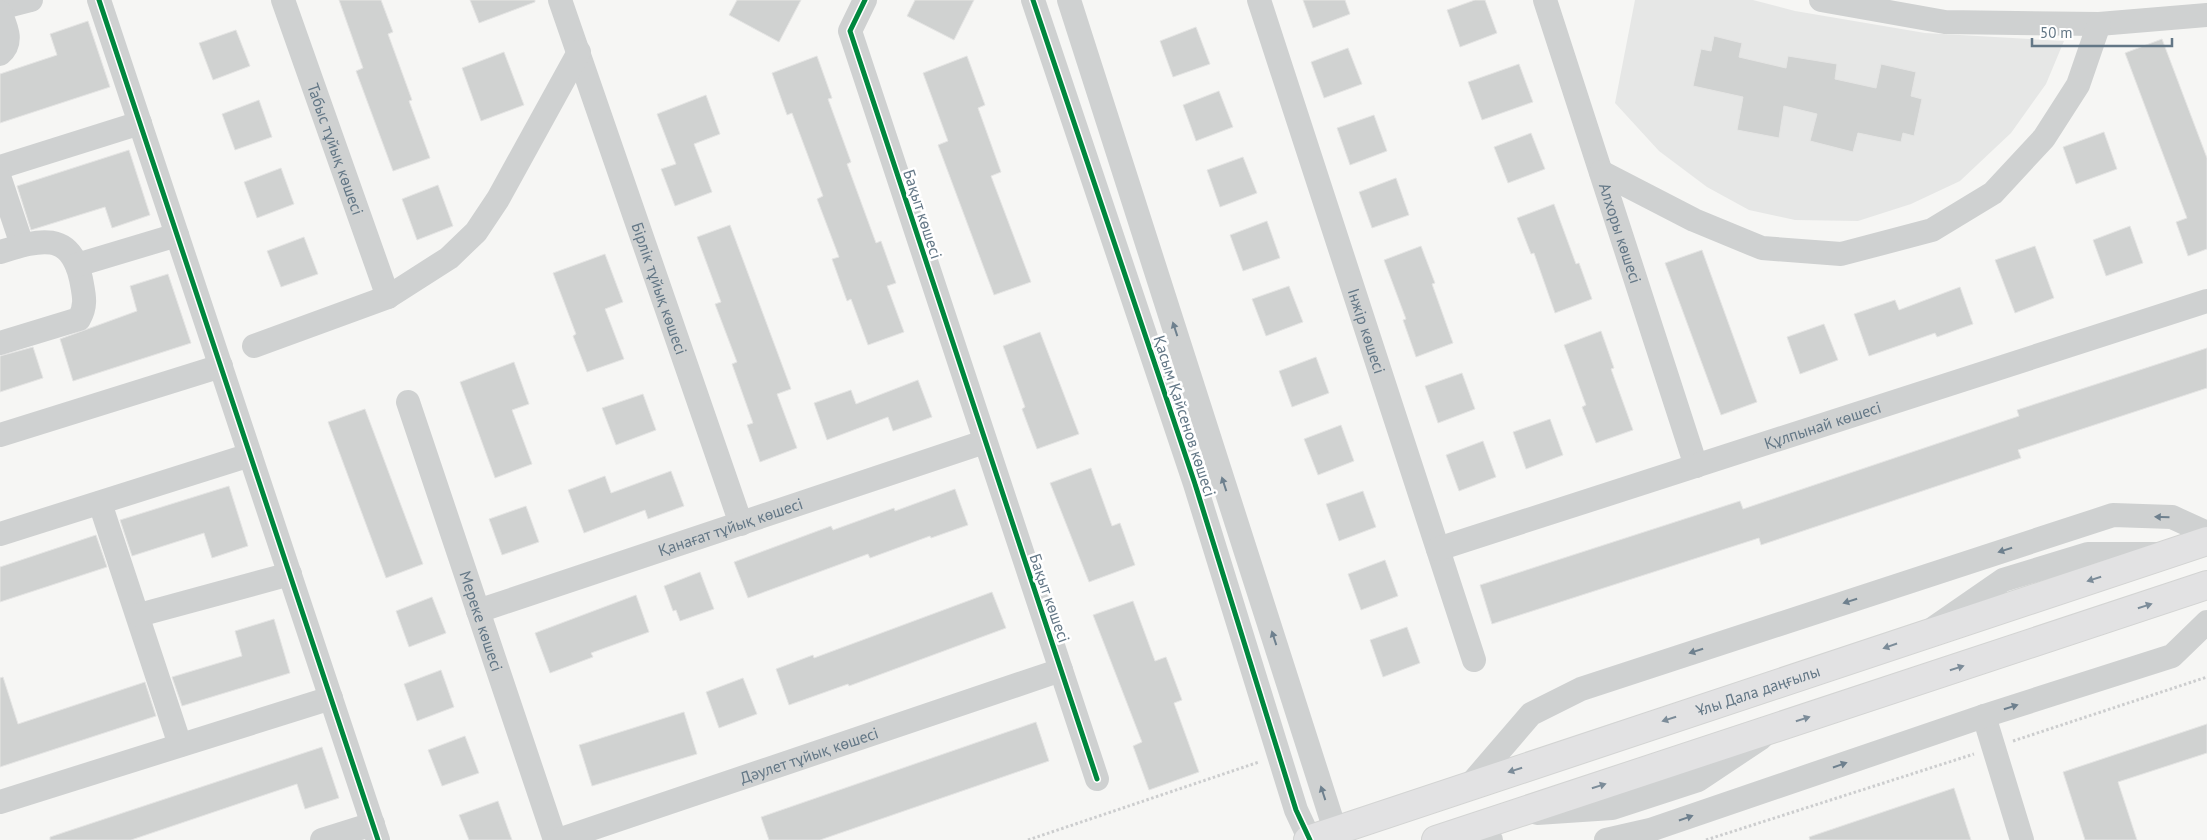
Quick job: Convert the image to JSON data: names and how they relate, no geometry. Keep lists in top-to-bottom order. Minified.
{"streets":{"main road":["Ұлы Дала даңғылы"],"street":["Табыс тұйық көшесі","Бақыт көшесі","Алхоры көшесі","Бірлік тұйық көшесі","Інжір көшесі","Қасым Қайсенов көшесі","Құлпынай көшесі","Қанағат тұйық көшесі","Мереке көшесі","Дәулет тұйық көшесі"]},"crossings":[["Бақыт көшесі","Қанағат тұйық көшесі"],["Бақыт көшесі","Дәулет тұйық көшесі"],["Алхоры көшесі","Құлпынай көшесі"],["Бірлік тұйық көшесі","Қанағат тұйық көшесі"],["Інжір көшесі","Құлпынай көшесі"],["Қасым Қайсенов көшесі","Ұлы Дала даңғылы"],["Қанағат тұйық көшесі","Мереке көшесі"],["Мереке көшесі","Дәулет тұйық көшесі"]],"scale_bar":"50 m"}
